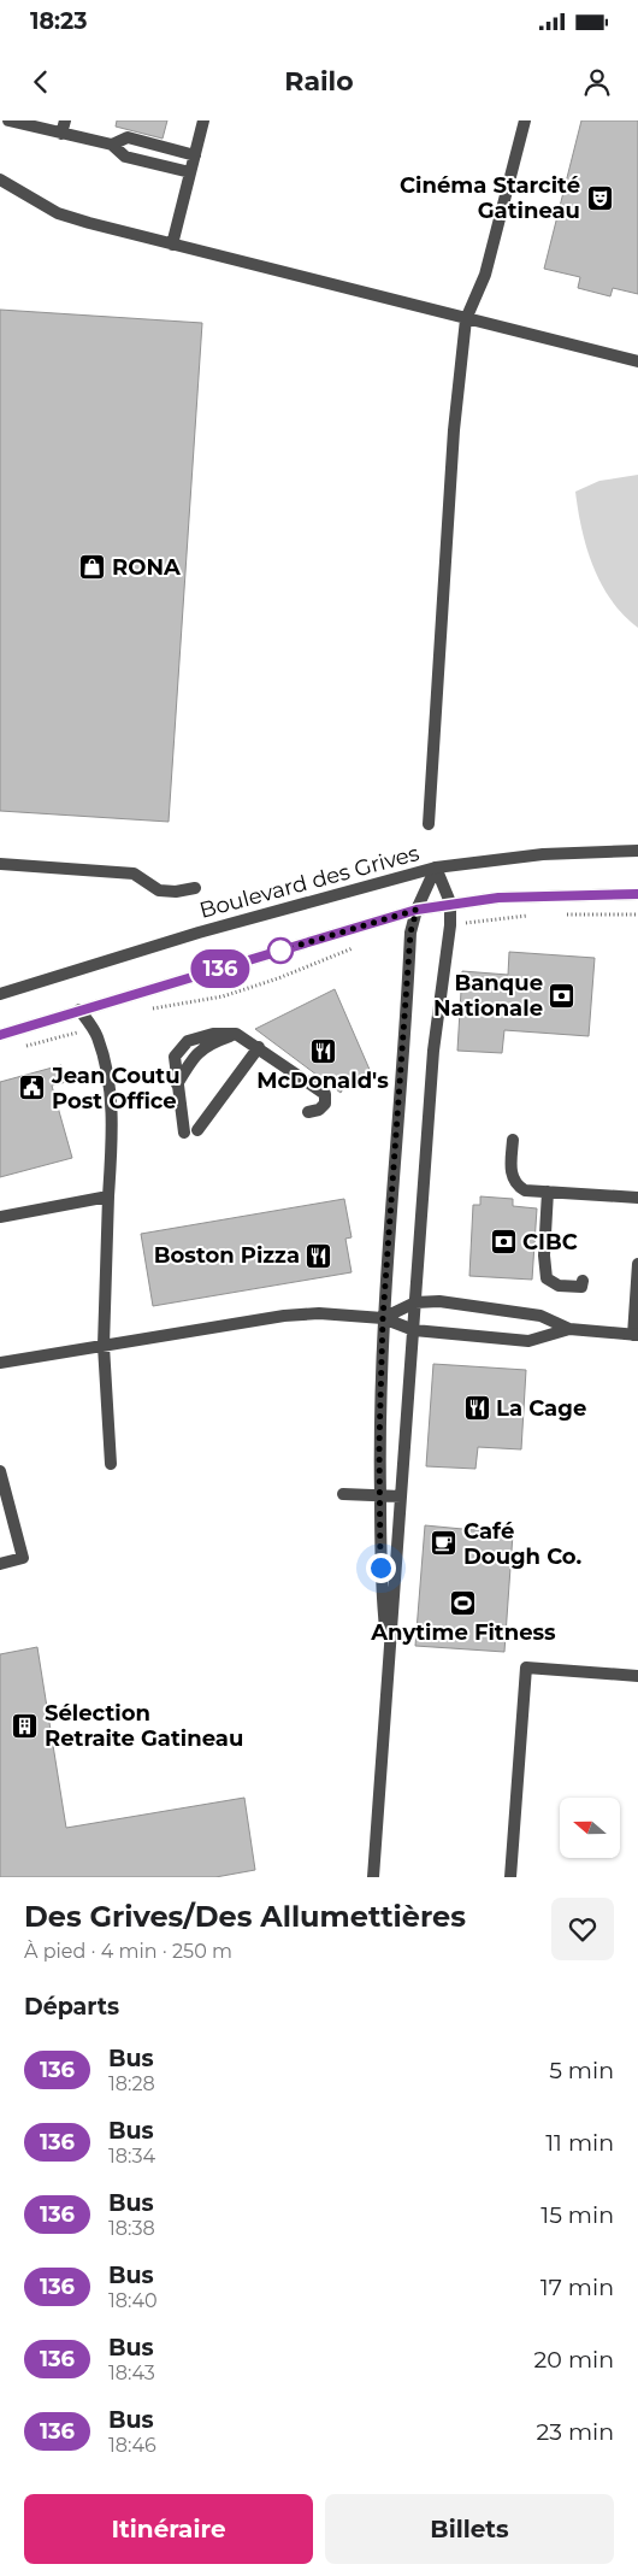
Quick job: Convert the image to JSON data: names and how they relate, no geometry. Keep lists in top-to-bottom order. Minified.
{"streets":{"street":["Boulevard des Grives"]},"places":{"theatre":["Cinéma Starcité Gatineau"],"shop":["RONA"],"bank":["Banque Nationale","CIBC"],"restaurant":["McDonald's","Boston Pizza","La Cage"],"public building":["Jean Coutu Post Office"],"cafe":["Café Dough Co."],"sports":["Anytime Fitness"],"building":["Sélection Retraite Gatineau"]},"lines":["bus line 136"],"north":"left","page":{"status":"18:23","header":"Railo","on_map":"136","heading":[["Des Grives/Des Allumettières","À pied · 4 min · 250 m"],"Départs"],"list":[{"mark":"136","name":"Bus","note":"18:28","value":"5 min"},{"mark":"136","name":"Bus","note":"18:34","value":"11 min"},{"mark":"136","name":"Bus","note":"18:38","value":"15 min"},{"mark":"136","name":"Bus","note":"18:40","value":"17 min"},{"mark":"136","name":"Bus","note":"18:43","value":"20 min"},{"mark":"136","name":"Bus","note":"18:46","value":"23 min"}],"buttons":["Itinéraire","Billets"]}}
